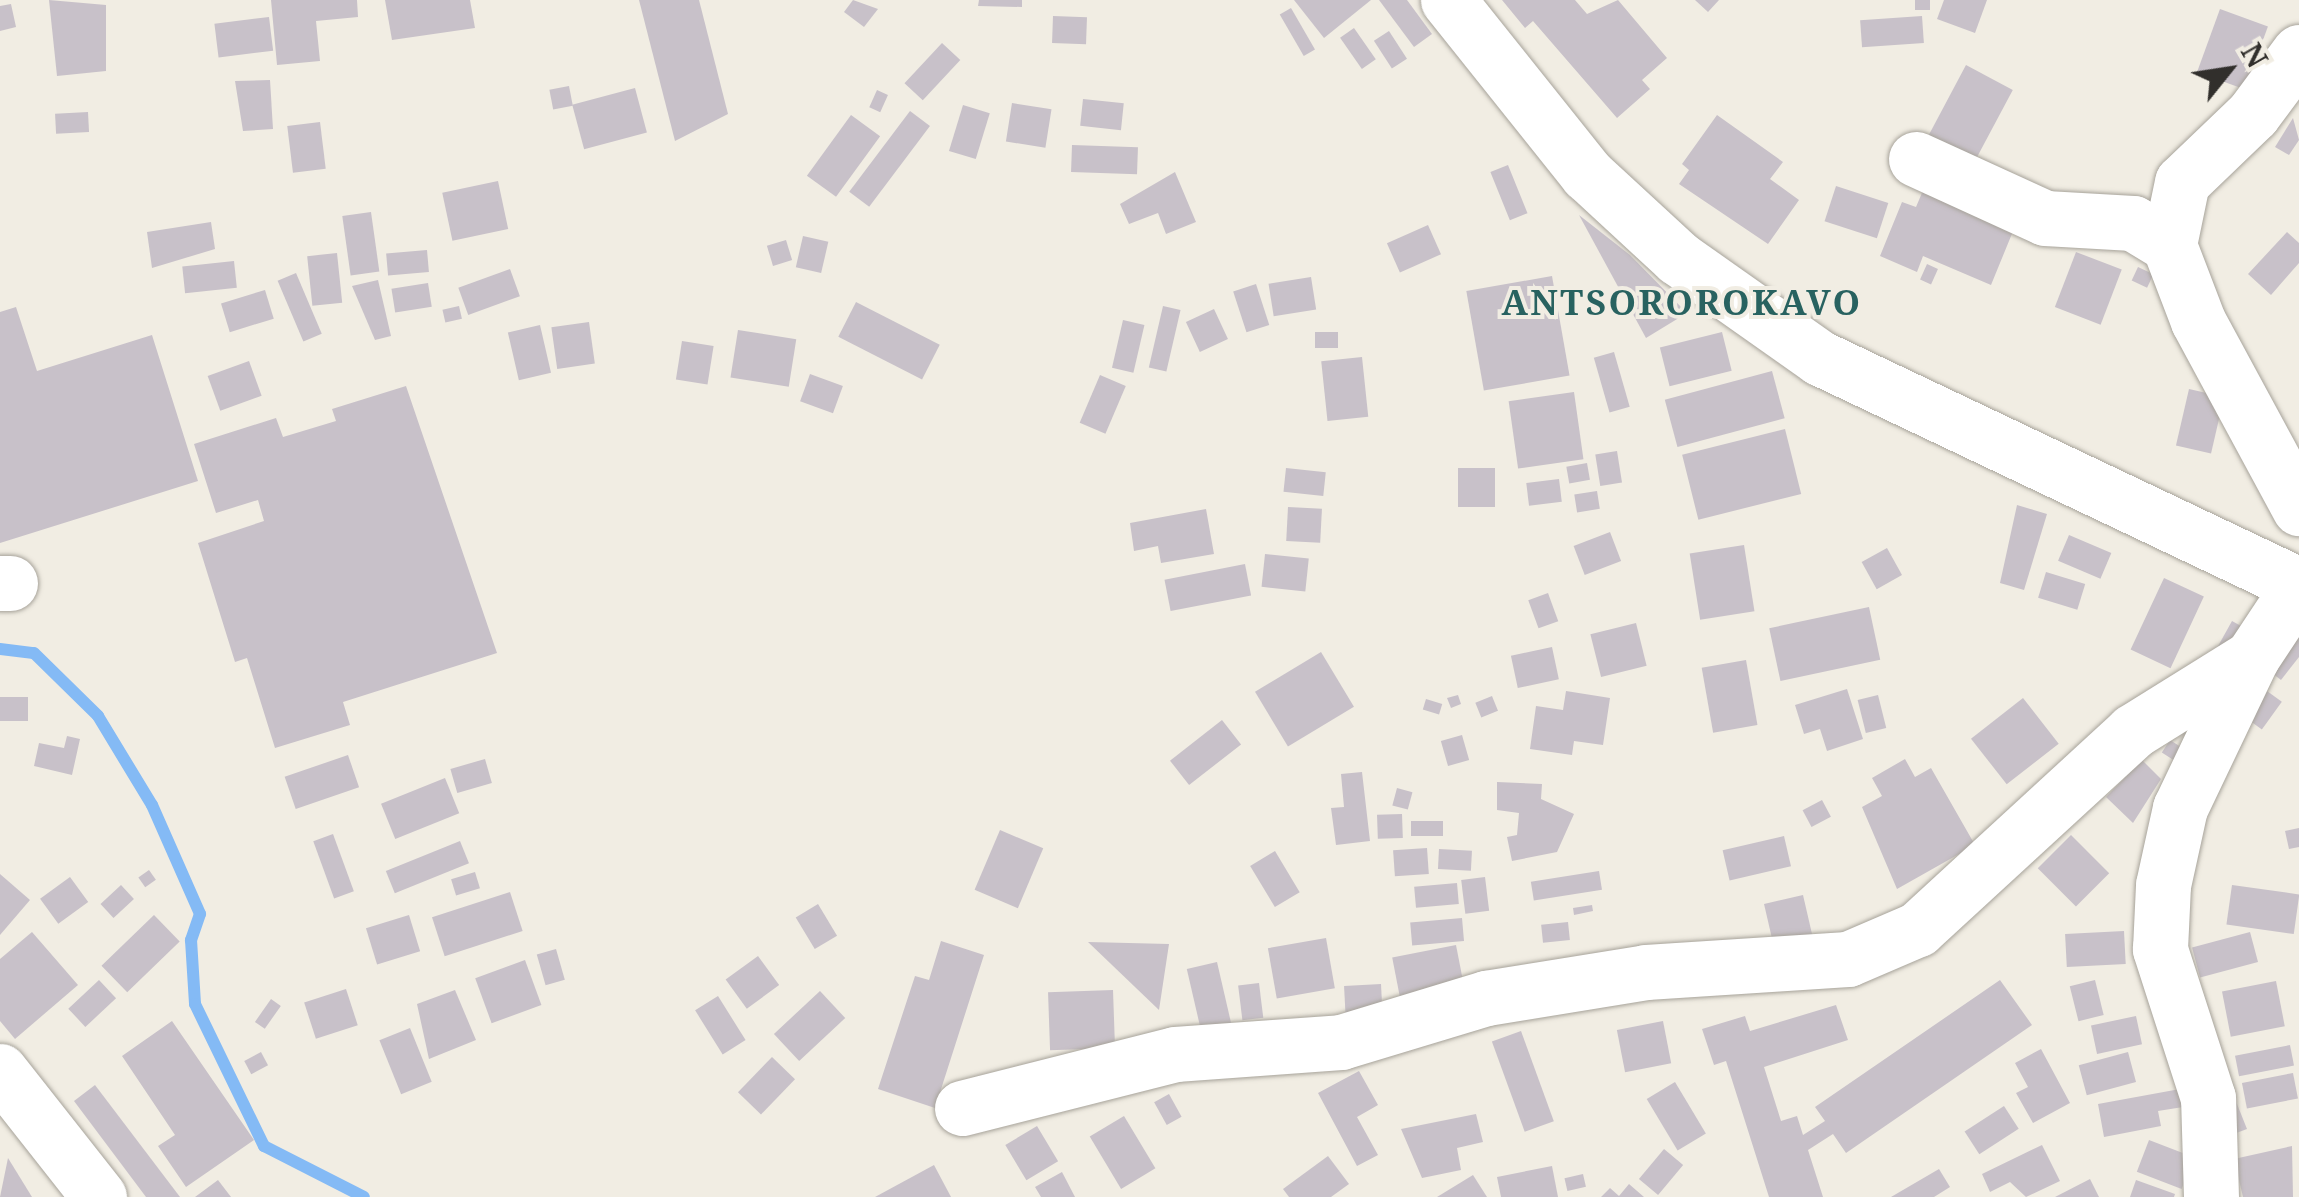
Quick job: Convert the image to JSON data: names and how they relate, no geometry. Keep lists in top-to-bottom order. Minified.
{"districts":["ANTSOROROKAVO"],"north":"top right"}
